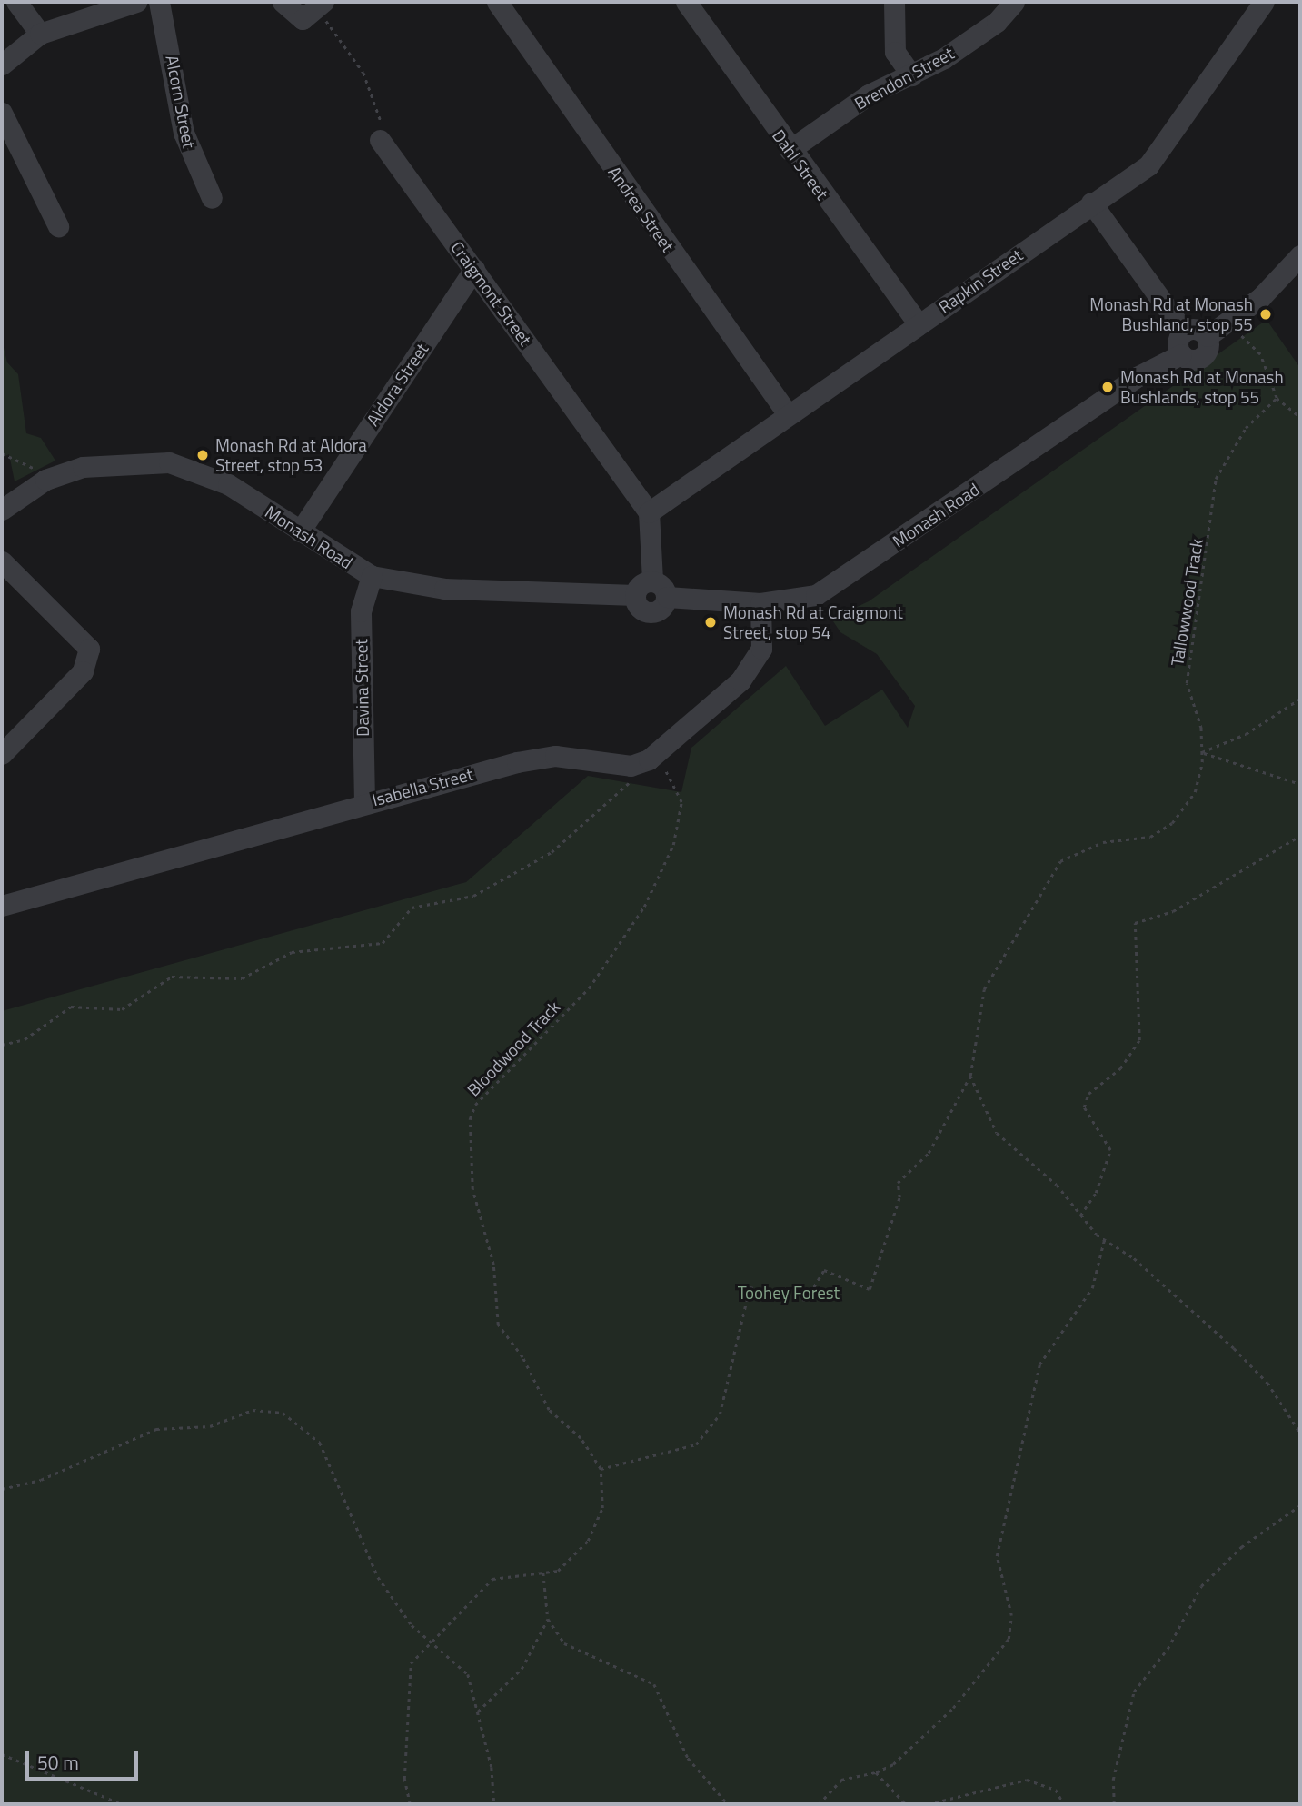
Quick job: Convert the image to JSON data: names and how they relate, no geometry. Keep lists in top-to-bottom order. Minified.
{"streets":{"street":["Brendon Street","Alcorn Street","Dahl Street","Andrea Street","Rapkin Street","Craigmont Street","Aldora Street","Monash Road","Davina Street","Isabella Street"],"path":["Tallowwood Track","Bloodwood Track"]},"crossings":[["Brendon Street","Dahl Street"],["Dahl Street","Rapkin Street"],["Andrea Street","Rapkin Street"],["Rapkin Street","Craigmont Street"],["Craigmont Street","Aldora Street"],["Aldora Street","Monash Road"],["Monash Road","Davina Street"],["Tallowwood Track","Bloodwood Track"],["Davina Street","Isabella Street"],["Isabella Street","Bloodwood Track"]],"parks":["Toohey Forest"],"places":["Monash Rd at Monash Bushland, stop 55","Monash Rd at Monash Bushlands, stop 55","Monash Rd at Aldora Street, stop 53","Monash Rd at Craigmont Street, stop 54"],"scale_bar":"50 m"}
